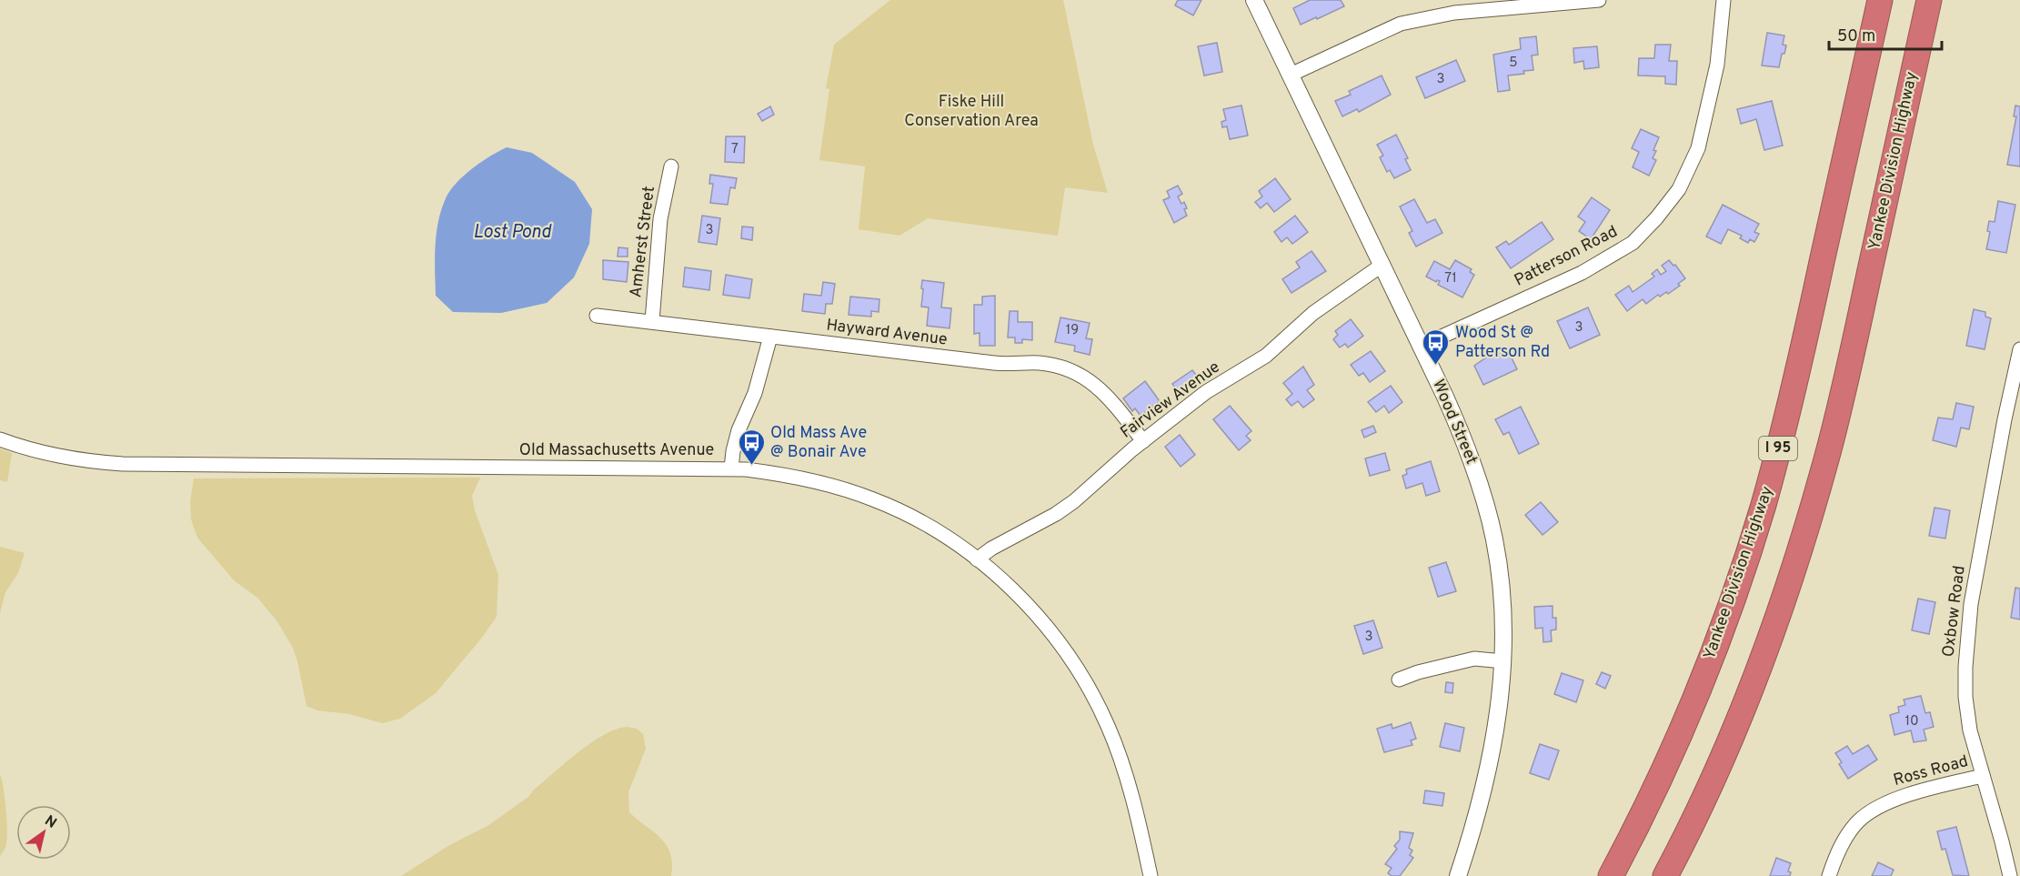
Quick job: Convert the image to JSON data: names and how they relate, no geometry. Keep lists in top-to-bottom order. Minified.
{"streets":{"highway":["Yankee Division Highway","I 95"],"street":["Amherst Street","Patterson Road","Hayward Avenue","Fairview Avenue","Wood Street","Old Massachusetts Avenue","Oxbow Road","Ross Road"]},"crossings":[["Amherst Street","Hayward Avenue"],["Patterson Road","Wood Street"],["Hayward Avenue","Fairview Avenue"],["Fairview Avenue","Wood Street"],["Fairview Avenue","Old Massachusetts Avenue"],["Oxbow Road","Ross Road"]],"water":["Lost Pond"],"parks":["Fiske Hill Conservation Area"],"places":{"bus stop":["Wood St @ Patterson Rd","Old Mass Ave @ Bonair Ave"]},"house_numbers":["5","3","7","3","71","3","19","3","10"],"scale_bar":"50 m","north":"top right"}
